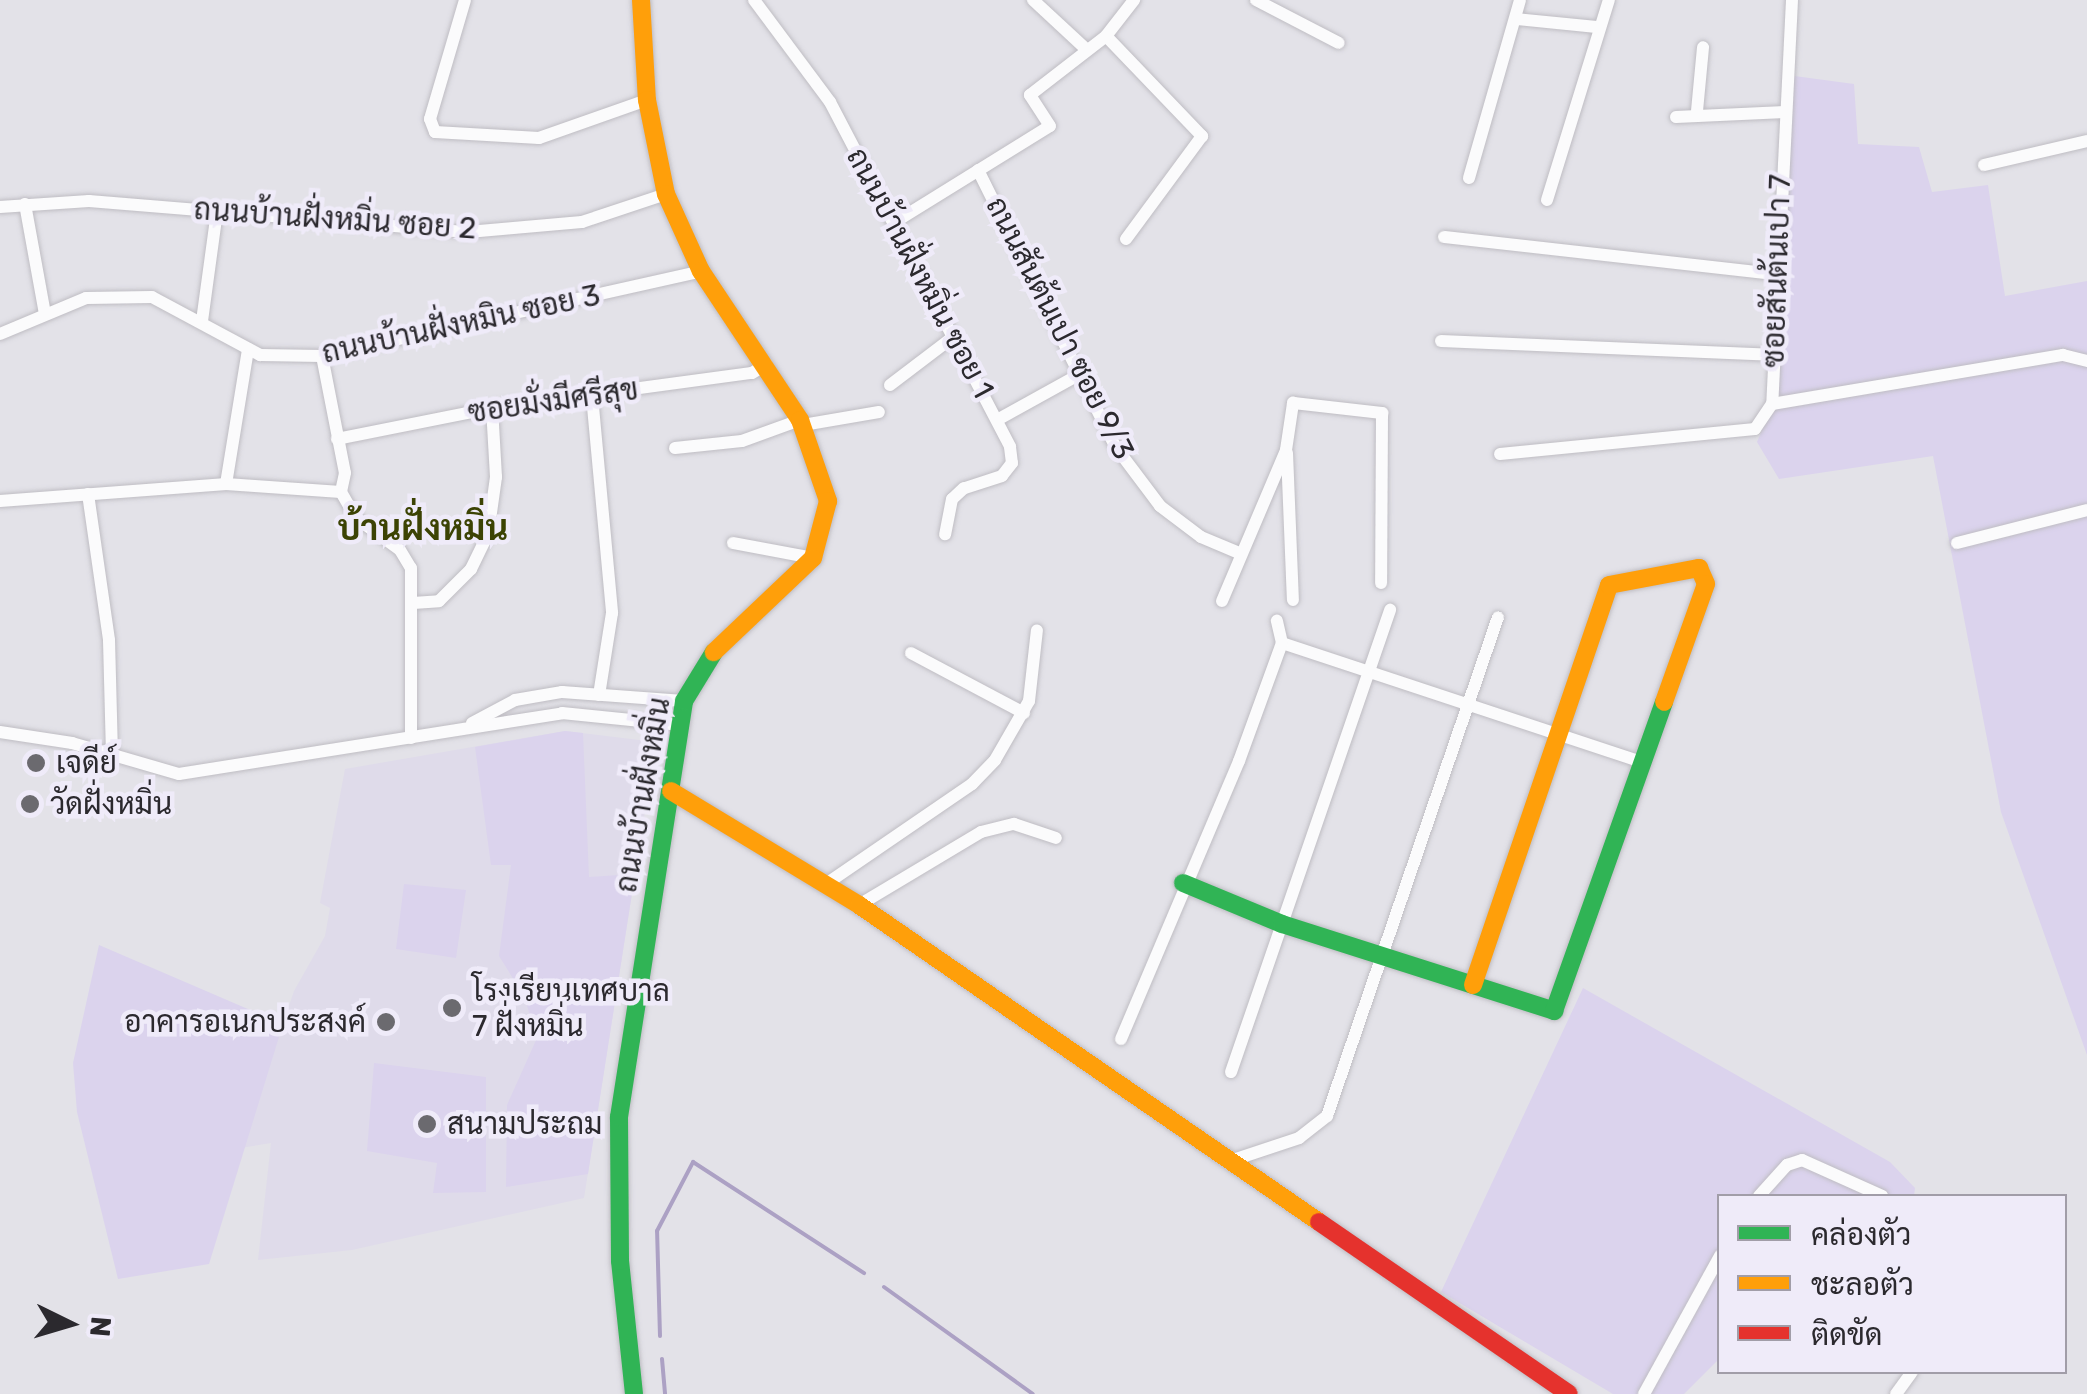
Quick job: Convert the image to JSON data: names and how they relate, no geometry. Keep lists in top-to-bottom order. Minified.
{"streets":{"street":["ถนนบ้านฝั่งหมิ่น ซอย 2","ซอยสันต้นเปา 7","ถนนบ้านฝั่งหมิ่น ซอย 1","ถนนบ้านฝั่งหมิน ซอย 3","ถนนสันต้นเปา ซอย 9/3","ซอยมั่งมีศรีสุข","ถนนบ้านฝั่งหมิ่น"]},"districts":["บ้านฝั่งหมิ่น"],"places":["เจดีย์","วัดฝั่งหมิ่น","โรงเรียนเทศบาล 7 ฝั่งหมิ่น","อาคารอเนกประสงค์","สนามประถม"],"legend":["คล่องตัว","ชะลอตัว","ติดขัด"],"north":"right"}
